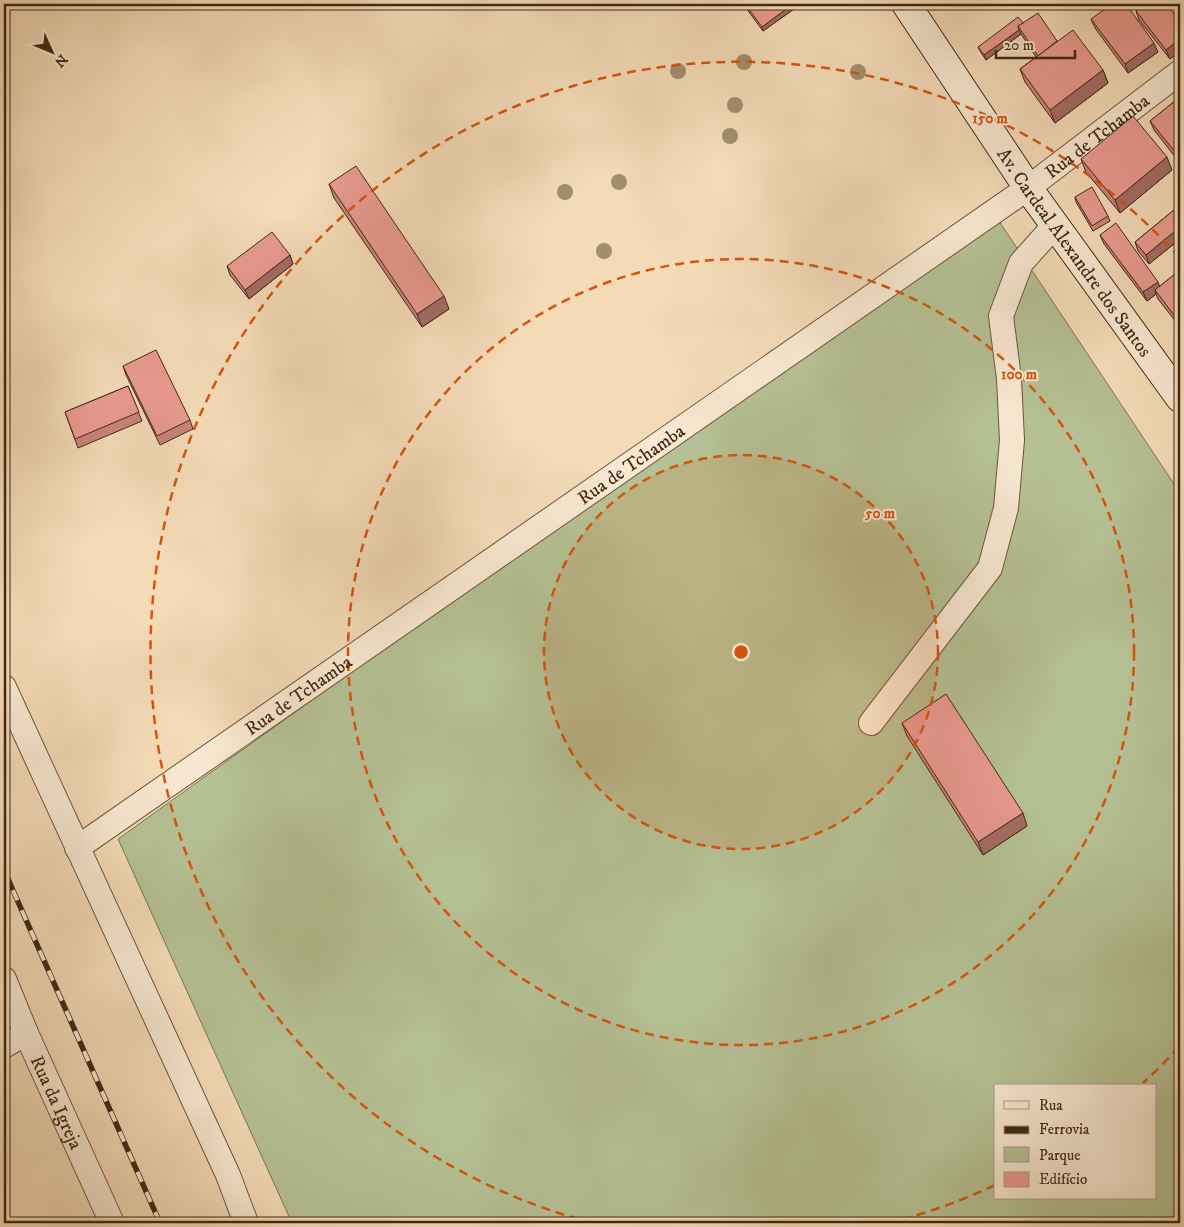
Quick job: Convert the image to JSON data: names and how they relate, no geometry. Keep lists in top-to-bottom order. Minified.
{"streets":{"main road":["Av. Cardeal Alexandre dos Santos"],"street":["Rua de Tchamba","Rua da Igreja"]},"crossings":[["Rua de Tchamba","Av. Cardeal Alexandre dos Santos"]],"legend":["Rua","Ferrovia","Parque","Edifício"],"scale_bar":"20 m","north":"bottom right","rings":["150 m","100 m","50 m"]}
